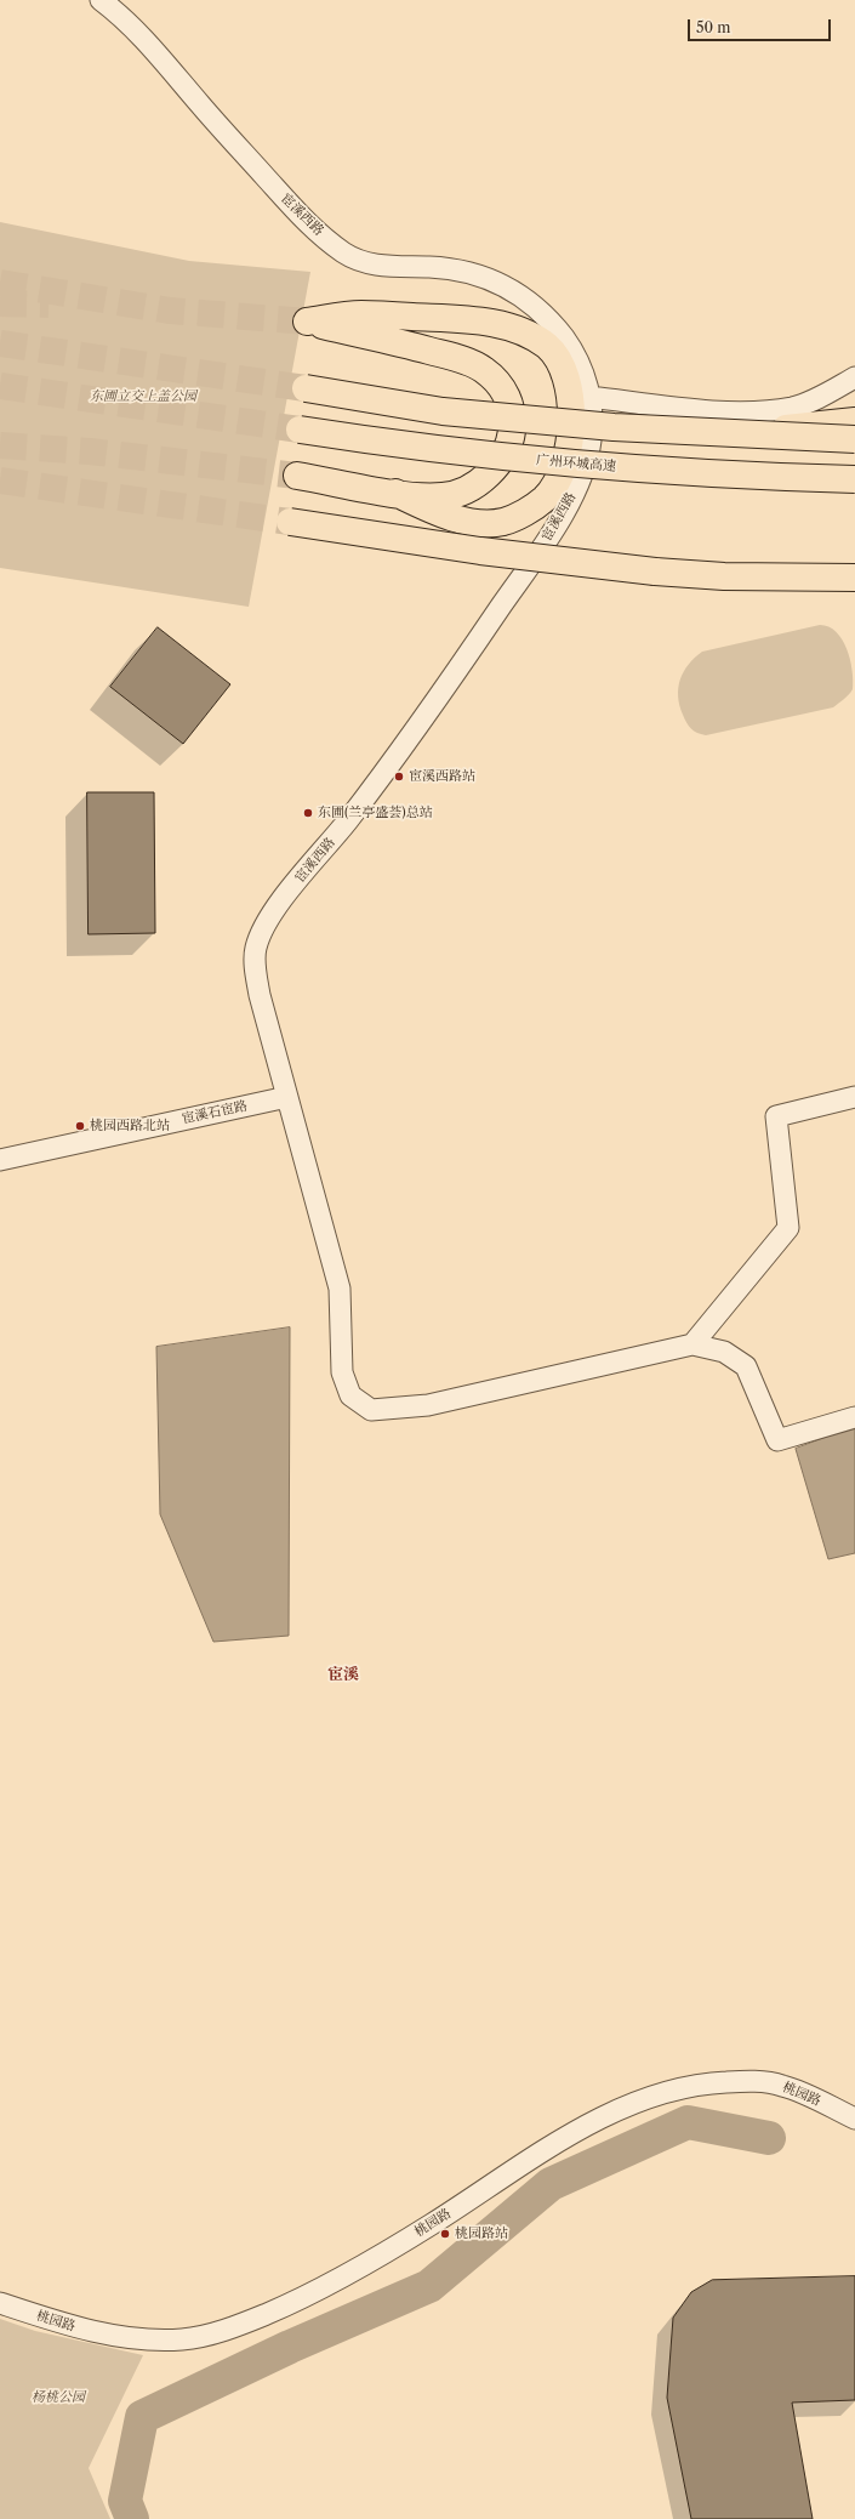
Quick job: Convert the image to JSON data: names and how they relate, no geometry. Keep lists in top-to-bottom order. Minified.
{"streets":{"highway":["广州环城高速"],"street":["宦溪西路","宦溪石宦路","桃园路"]},"crossings":[["宦溪西路","宦溪石宦路"]],"districts":["宦溪"],"parks":["东圃立交上盖公园","杨桃公园"],"places":["宦溪西路站","东圃(兰亭盛荟)总站","桃园西路北站","桃园路站"],"scale_bar":"50 m"}
